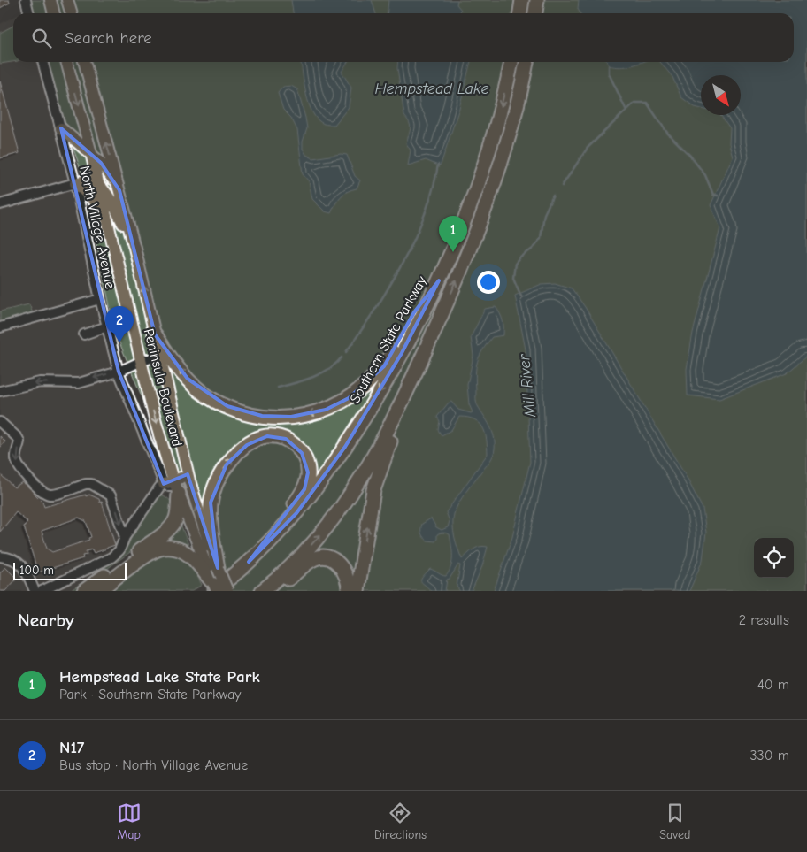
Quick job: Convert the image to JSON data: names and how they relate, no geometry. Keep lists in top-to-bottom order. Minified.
{"streets":{"highway":["Southern State Parkway"],"main road":["Peninsula Boulevard"],"street":["North Village Avenue"]},"crossings":[["North Village Avenue","Peninsula Boulevard"],["Southern State Parkway","Peninsula Boulevard"]],"water":["Hempstead Lake","Mill River"],"scale_bar":"100 m","north":"bottom right","page":{"search":"Search here","pins":["1","2"],"scale":"100 m","heading":["Nearby","2 results"],"list":[{"mark":"1","name":"Hempstead Lake State Park","note":"Park · Southern State Parkway","value":"40 m"},{"mark":"2","name":"N17","note":"Bus stop · North Village Avenue","value":"330 m"}],"nav":["Map","Directions","Saved"]}}
